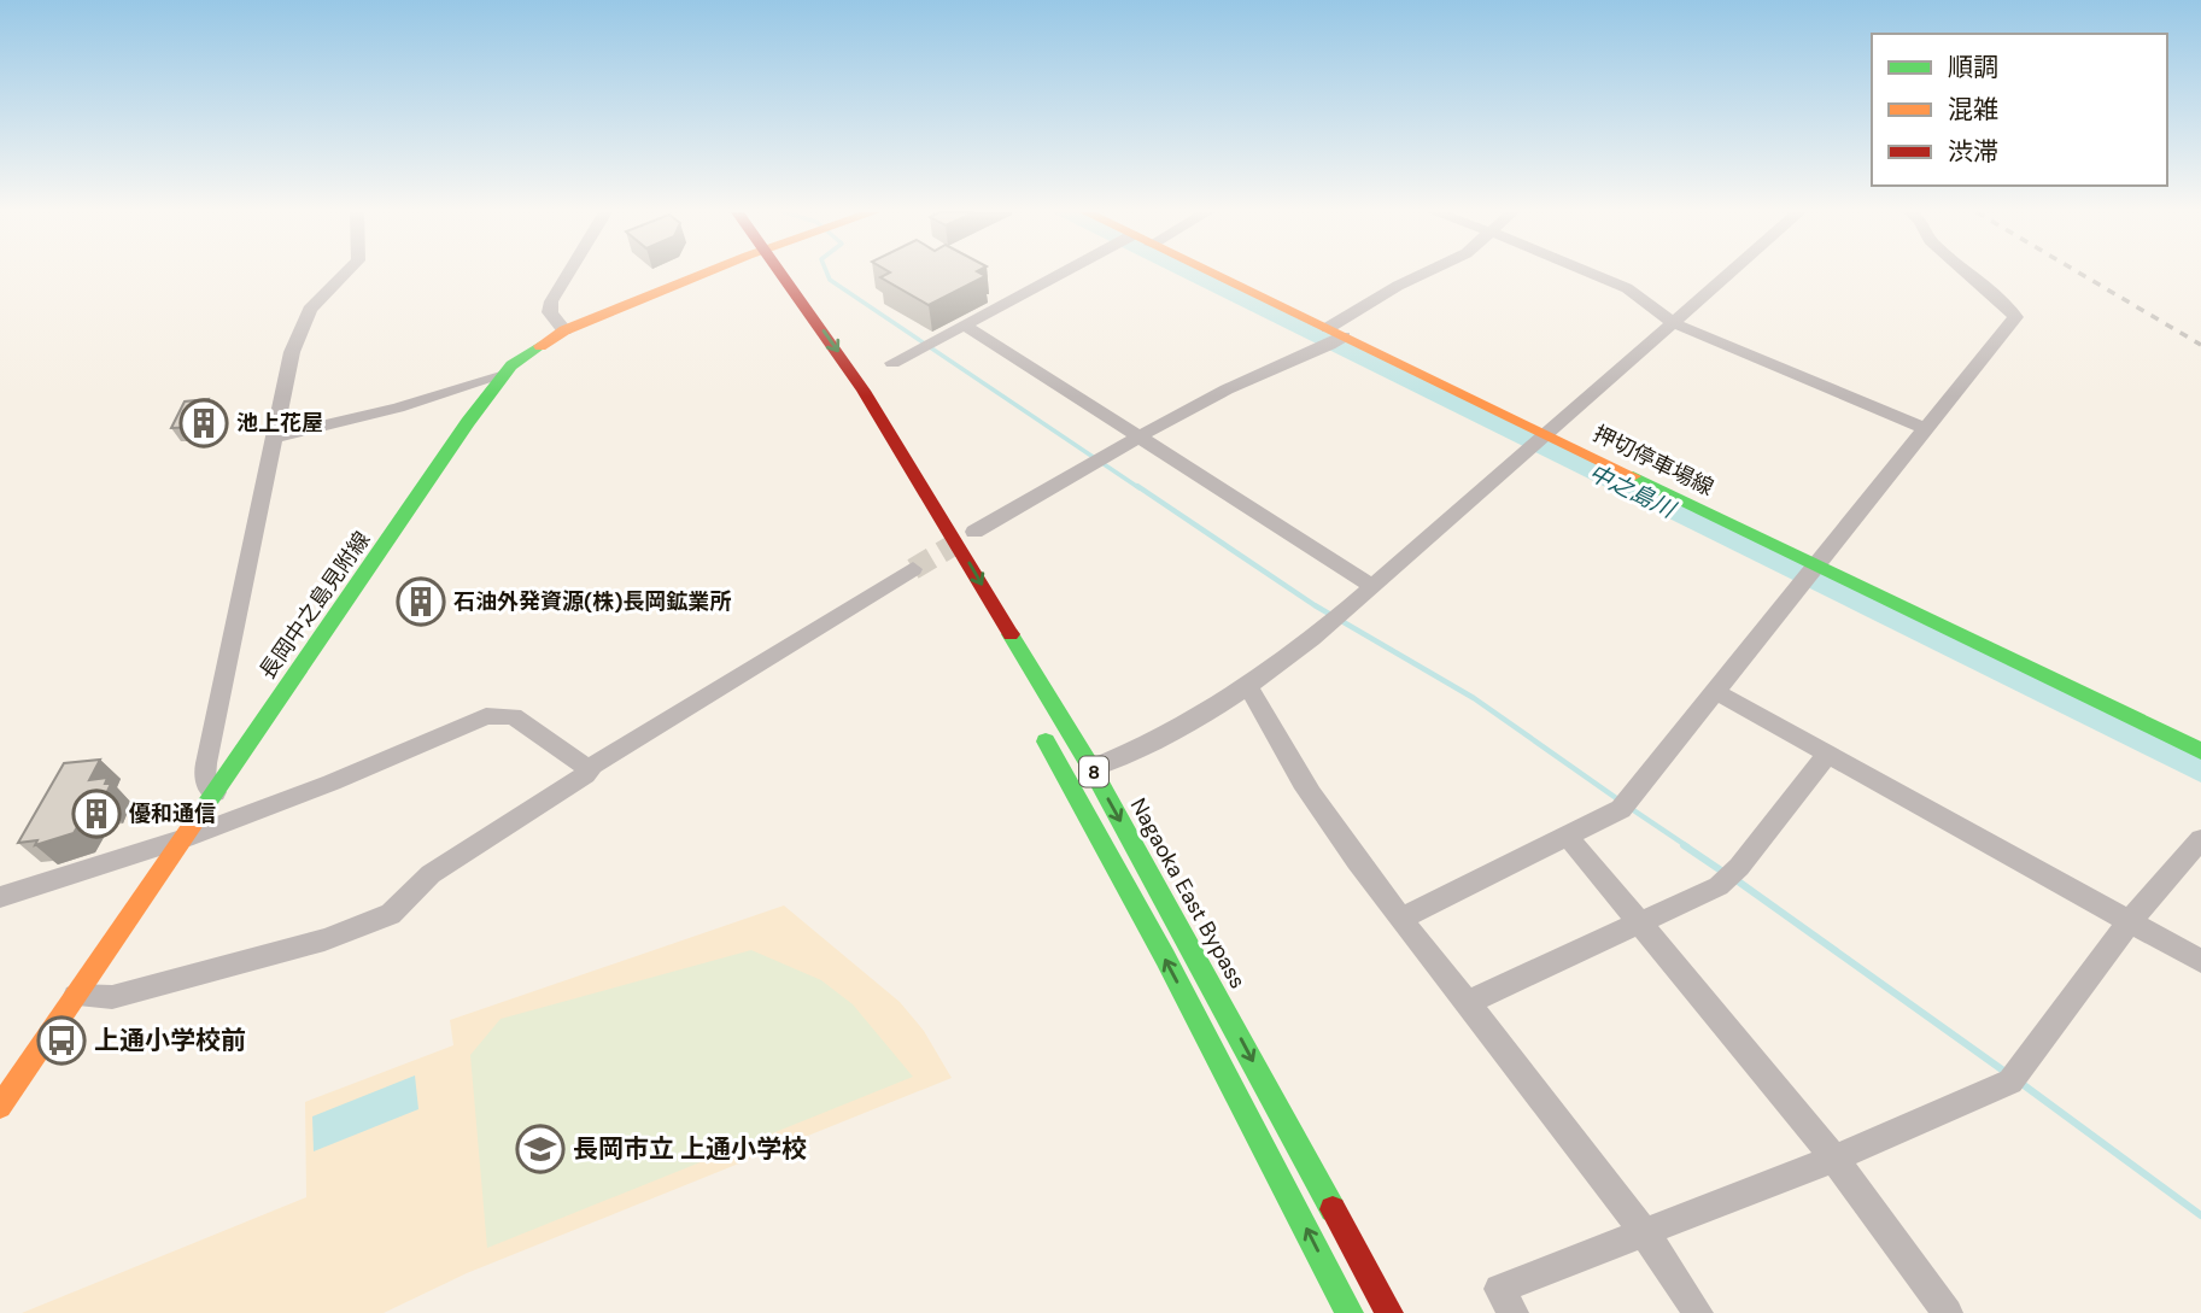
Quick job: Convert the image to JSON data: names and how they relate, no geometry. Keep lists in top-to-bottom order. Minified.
{"streets":{"main road":["押切停車場線","長岡中之島見附線","8","Nagaoka East Bypass"]},"water":["中之島川"],"places":{"building":["池上花屋","石油外発資源(株)長岡鉱業所","優和通信"],"bus stop":["上通小学校前"],"school or university":["長岡市立 上通小学校"]},"legend":["順調","混雑","渋滞"]}
